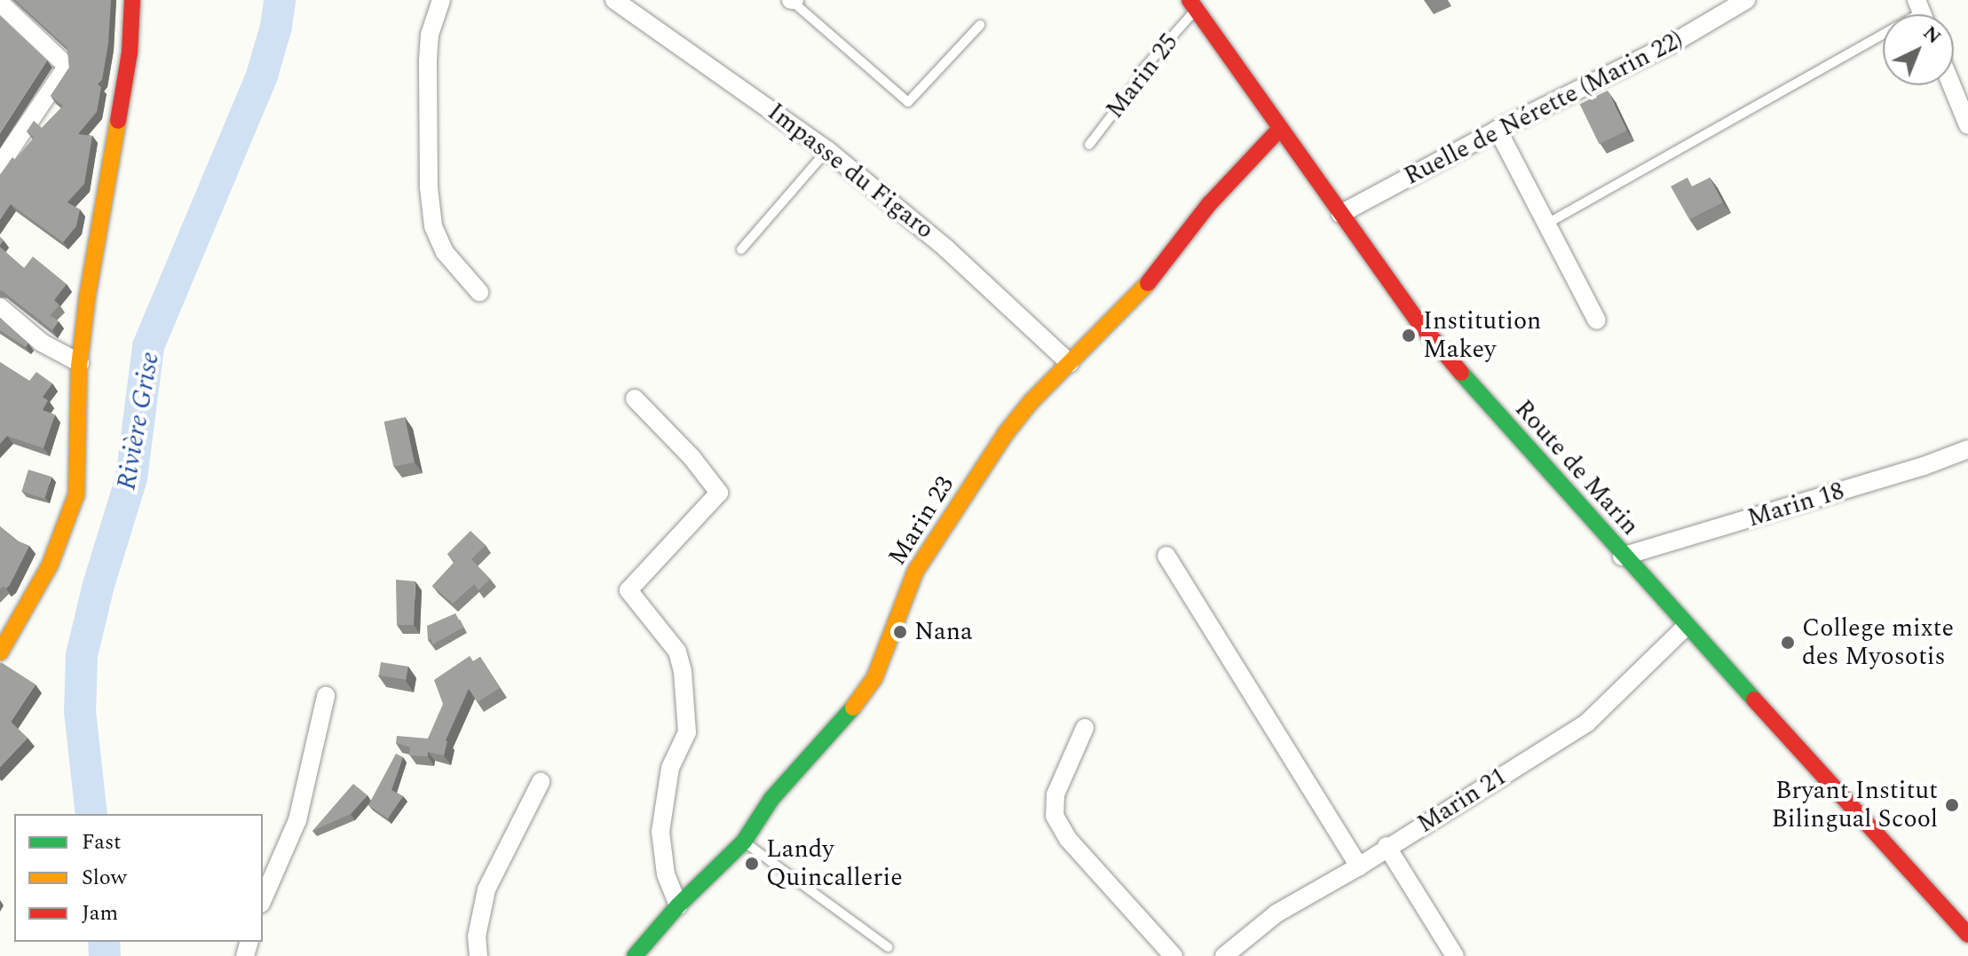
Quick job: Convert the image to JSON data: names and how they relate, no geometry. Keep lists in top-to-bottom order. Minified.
{"streets":{"street":["Ruelle de Nérette (Marin 22)","Impasse du Figaro","Route de Marin","Marin 18","Marin 23","Marin 21"],"lane":["Marin 25"]},"crossings":[["Marin 25","Route de Marin"],["Ruelle de Nérette (Marin 22)","Route de Marin"],["Impasse du Figaro","Marin 23"],["Route de Marin","Marin 18"],["Route de Marin","Marin 23"],["Route de Marin","Marin 21"]],"water":["Rivière Grise"],"places":["Institution Makey","Nana","College mixte des Myosotis","Bryant Institut Bilingual Scool","Landy Quincallerie"],"legend":["Fast","Slow","Jam"],"north":"top right"}
